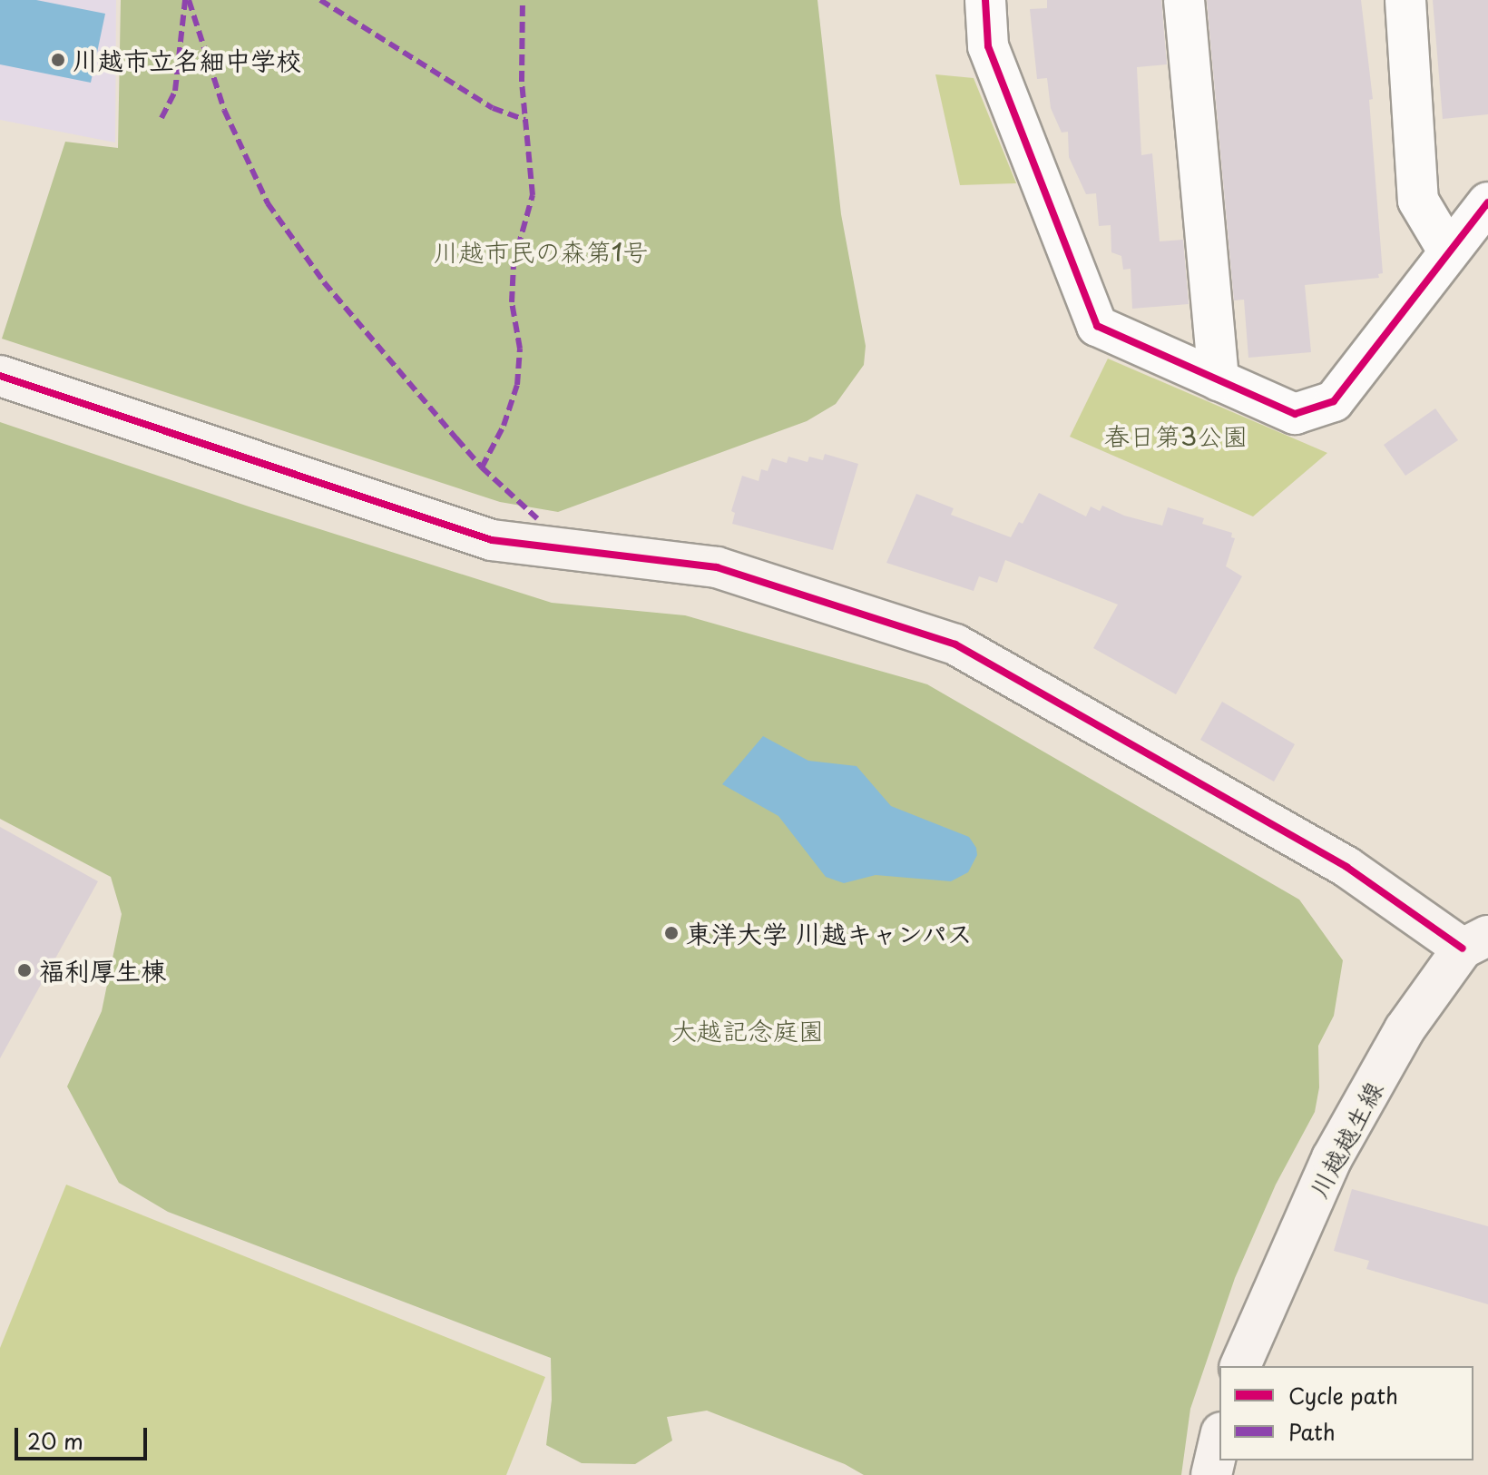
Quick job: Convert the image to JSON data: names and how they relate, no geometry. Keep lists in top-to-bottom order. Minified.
{"streets":{"street":["川越越生線"]},"parks":["川越市民の森第1号","春日第3公園","大越記念庭園"],"places":["川越市立名細中学校","東洋大学 川越キャンパス","福利厚生棟"],"legend":["Cycle path","Path"],"scale_bar":"20 m"}
